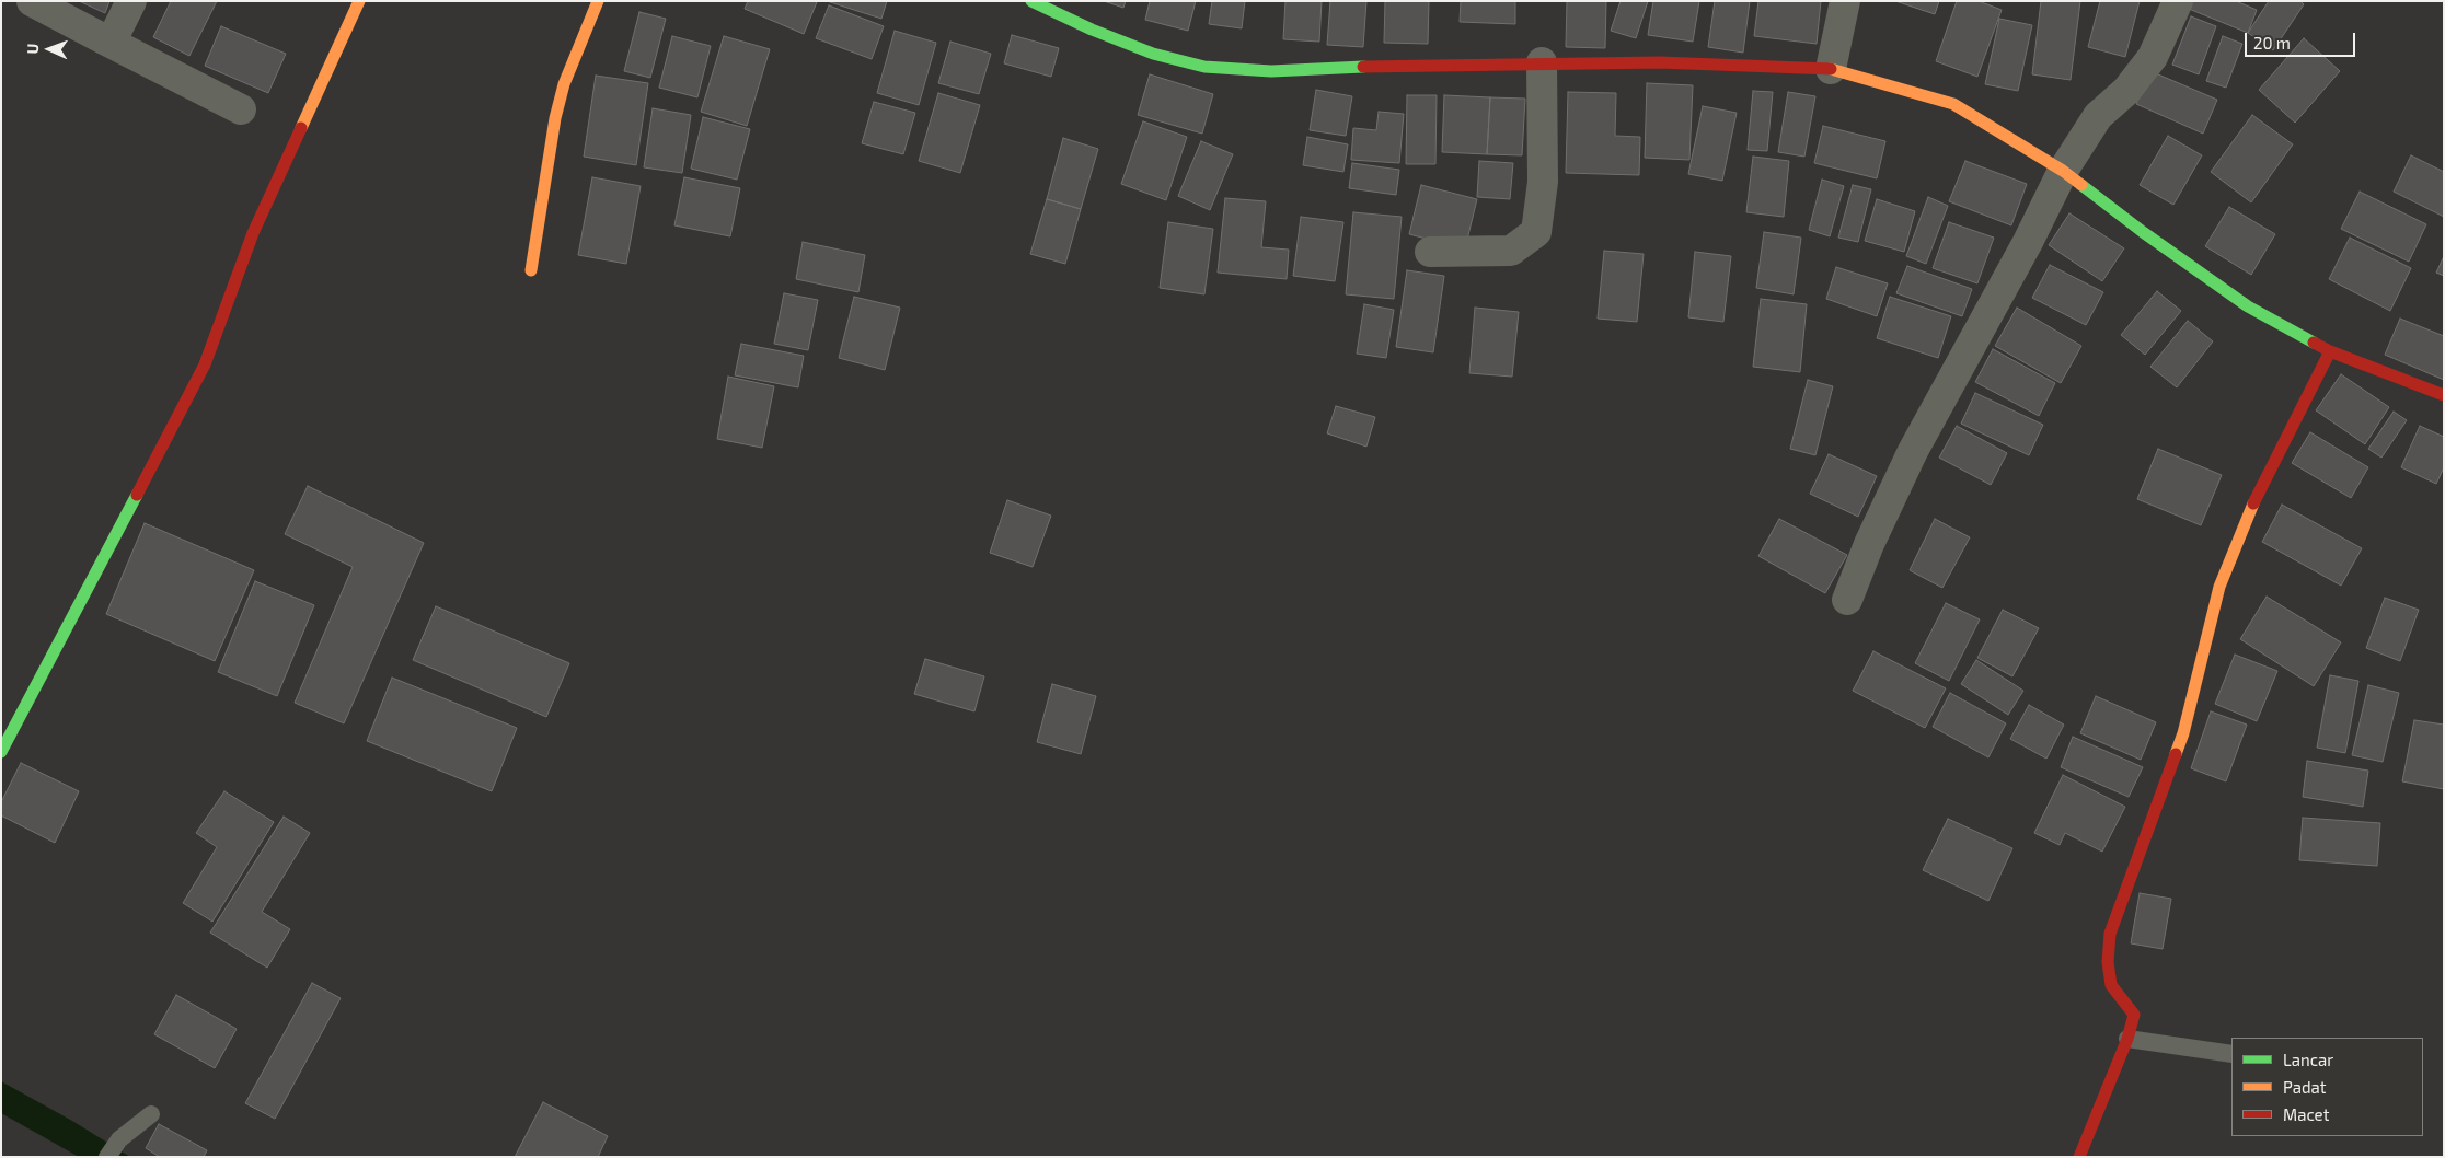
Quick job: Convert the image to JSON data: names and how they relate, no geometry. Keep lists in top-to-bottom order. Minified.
{"legend":["Lancar","Padat","Macet"],"scale_bar":"20 m","north":"left"}
